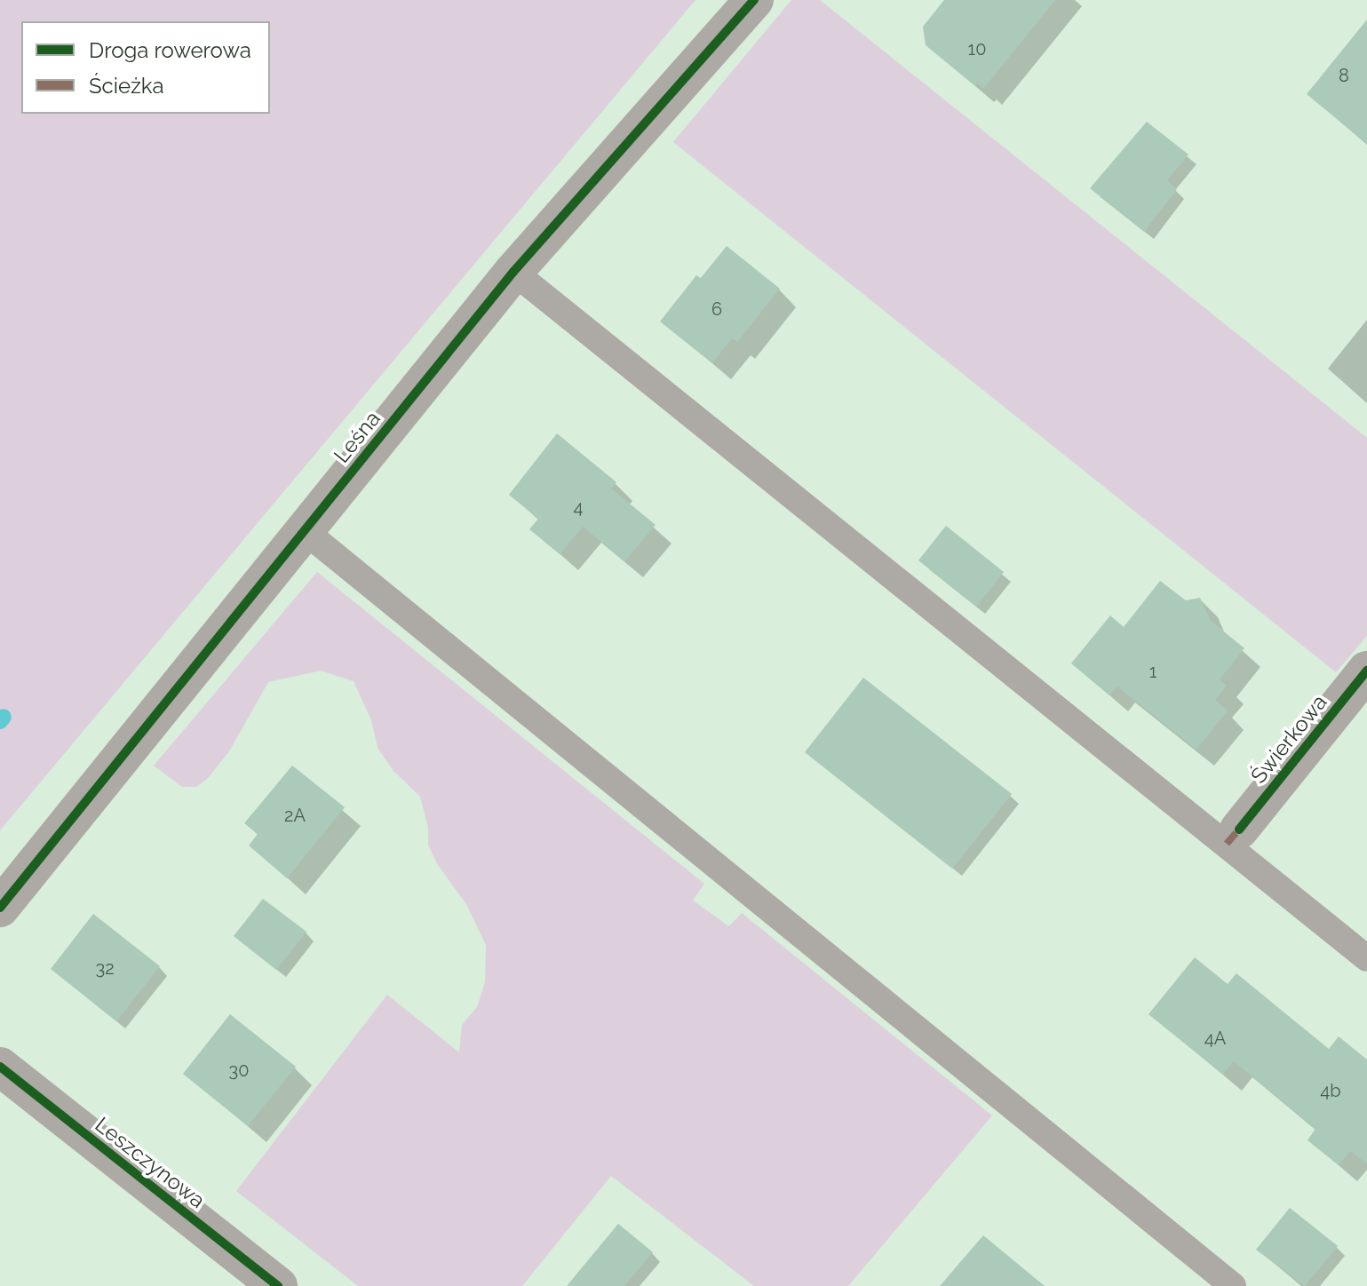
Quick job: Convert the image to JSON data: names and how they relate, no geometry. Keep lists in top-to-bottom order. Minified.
{"streets":{"street":["Leśna","Świerkowa","Leszczynowa"]},"house_numbers":["10","8","6","4","1","2A","32","4A","30","4b"],"legend":["Droga rowerowa","Ścieżka"]}
